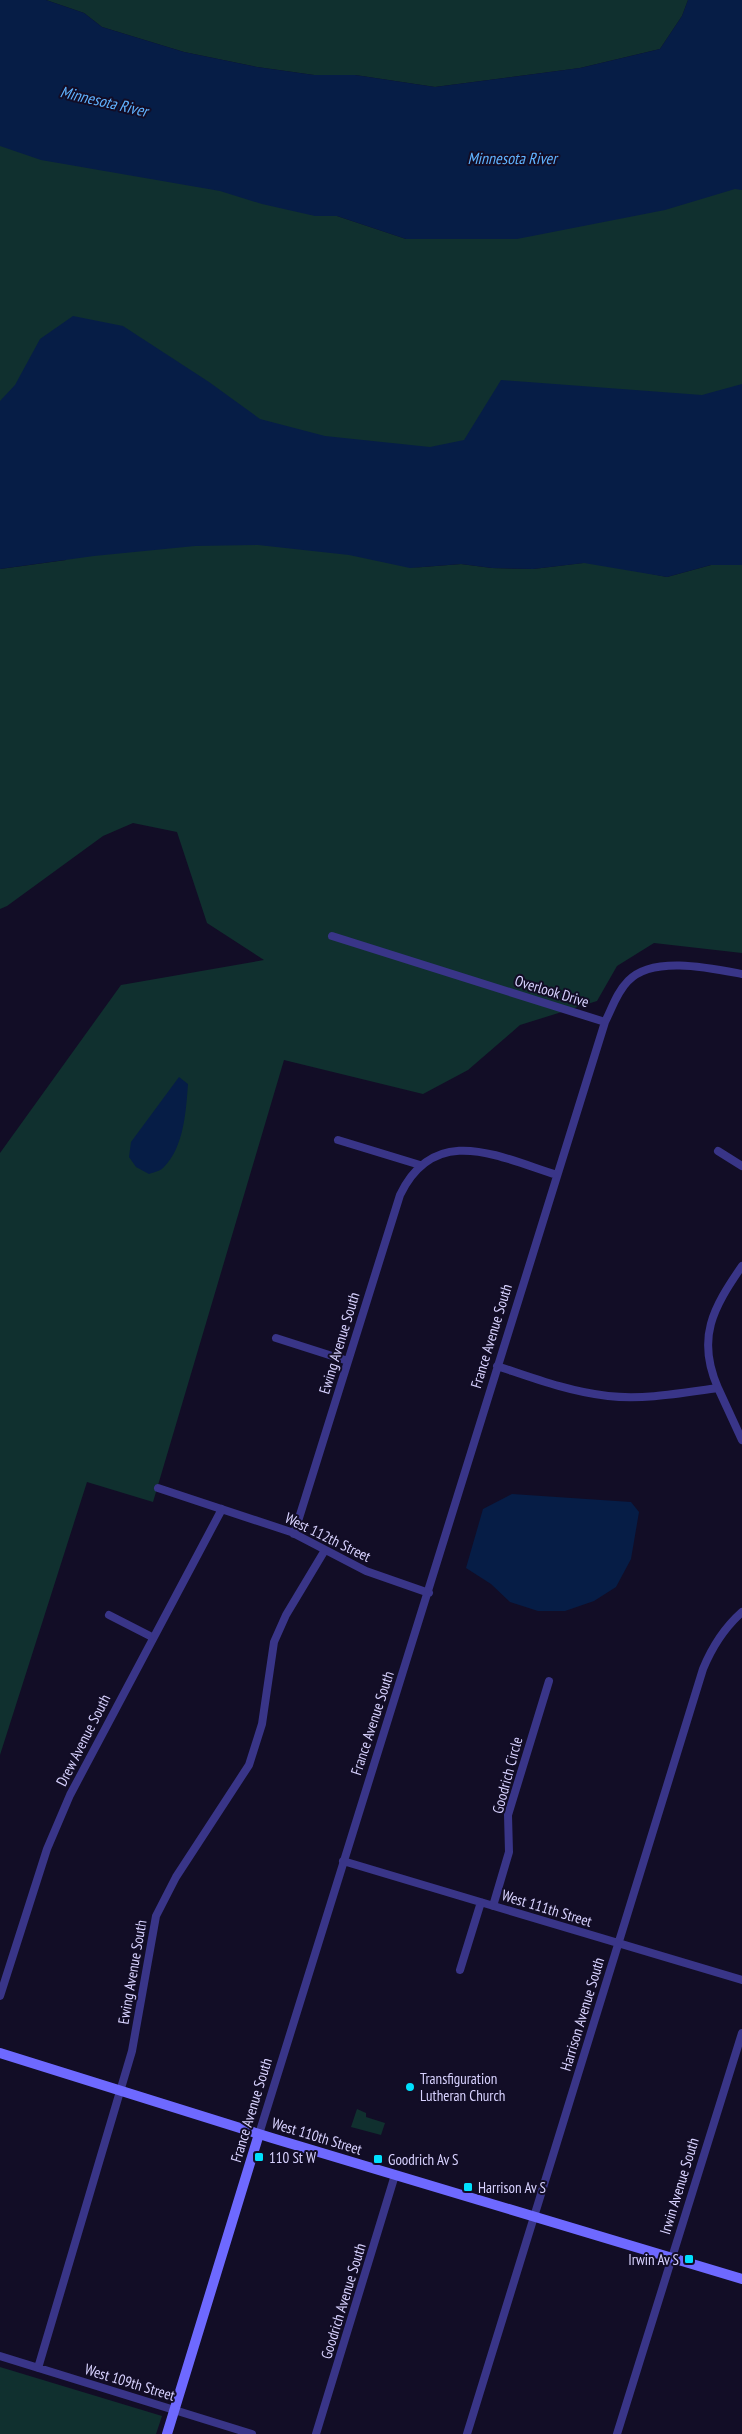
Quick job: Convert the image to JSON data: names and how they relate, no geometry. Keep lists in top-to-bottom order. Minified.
{"streets":{"street":["Overlook Drive","France Avenue South","Ewing Avenue South","West 112th Street","Drew Avenue South","Goodrich Circle","West 111th Street","Harrison Avenue South","West 110th Street","Irwin Avenue South","Goodrich Avenue South","West 109th Street"]},"crossings":[["Overlook Drive","France Avenue South"],["France Avenue South","West 112th Street"],["France Avenue South","West 111th Street"],["France Avenue South","West 110th Street"],["France Avenue South","West 109th Street"],["Ewing Avenue South","West 112th Street"],["Ewing Avenue South","West 110th Street"],["Ewing Avenue South","West 109th Street"],["West 112th Street","Drew Avenue South"],["Goodrich Circle","West 111th Street"],["West 111th Street","Harrison Avenue South"],["Harrison Avenue South","West 110th Street"],["West 110th Street","Irwin Avenue South"],["West 110th Street","Goodrich Avenue South"]],"water":["Minnesota River"],"places":{"other":["Transfiguration Lutheran Church"],"transit":["110 St W","Goodrich Av S","Harrison Av S","Irwin Av S"]}}
